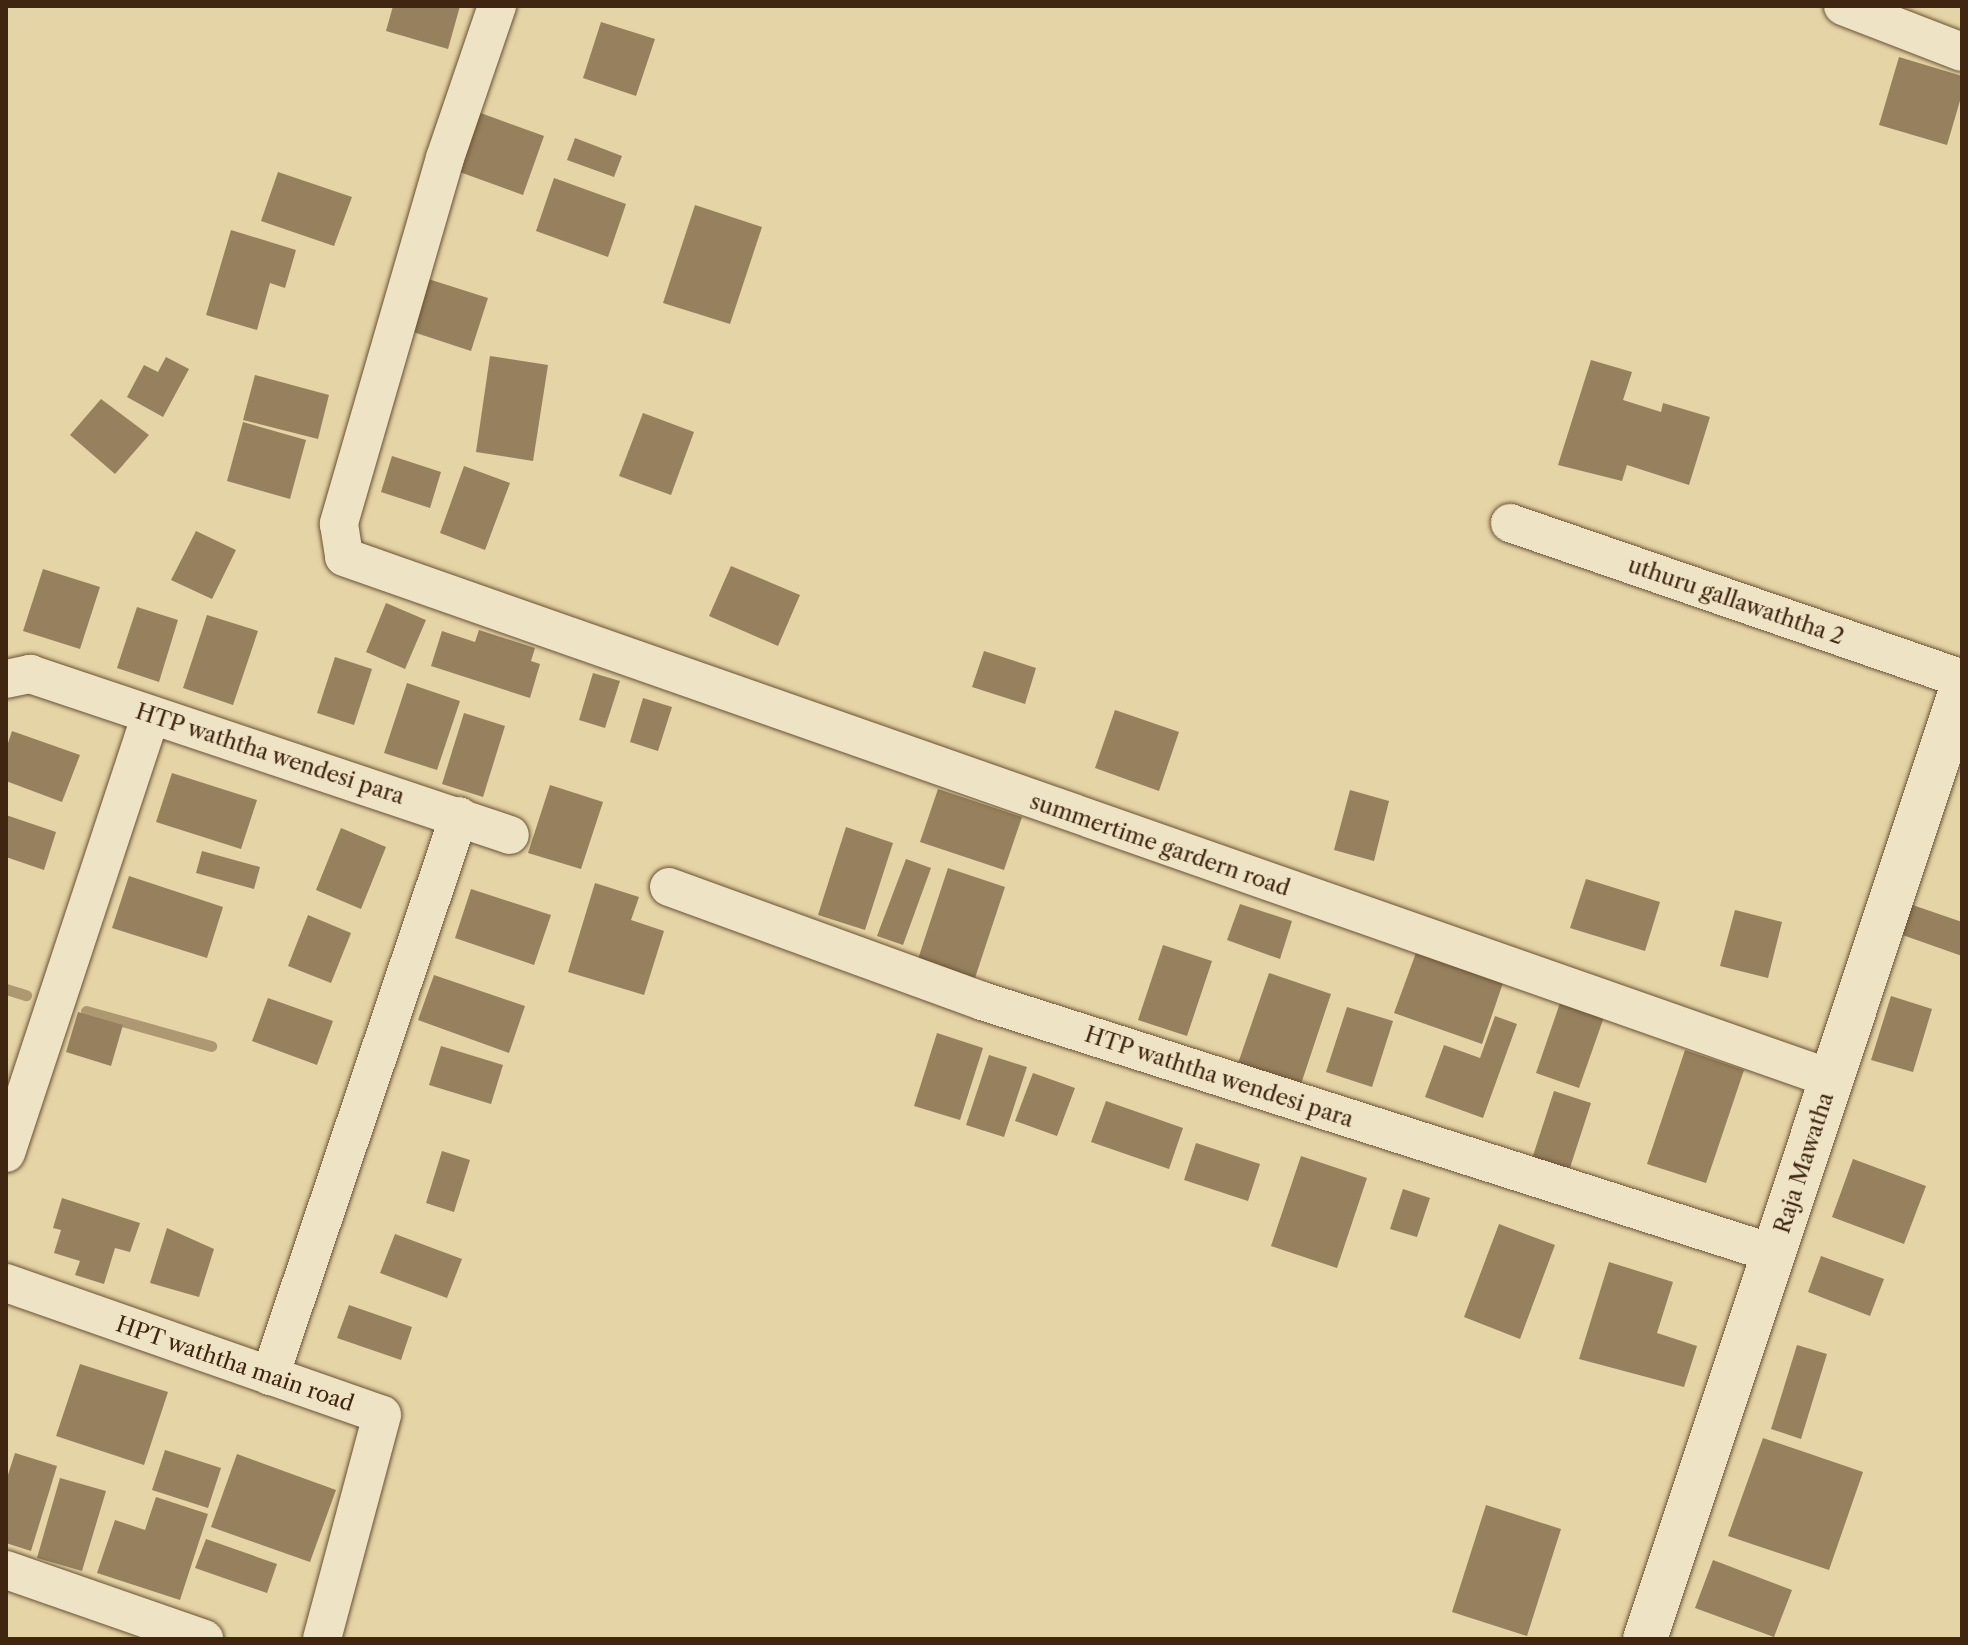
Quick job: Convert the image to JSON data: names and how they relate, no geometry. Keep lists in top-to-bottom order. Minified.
{"streets":{"street":["uthuru gallawaththa 2","HTP waththa wendesi para","summertime gardern road","Raja Mawatha","HPT waththa main road"]},"crossings":[["HTP waththa wendesi para","Raja Mawatha"],["summertime gardern road","Raja Mawatha"]]}
